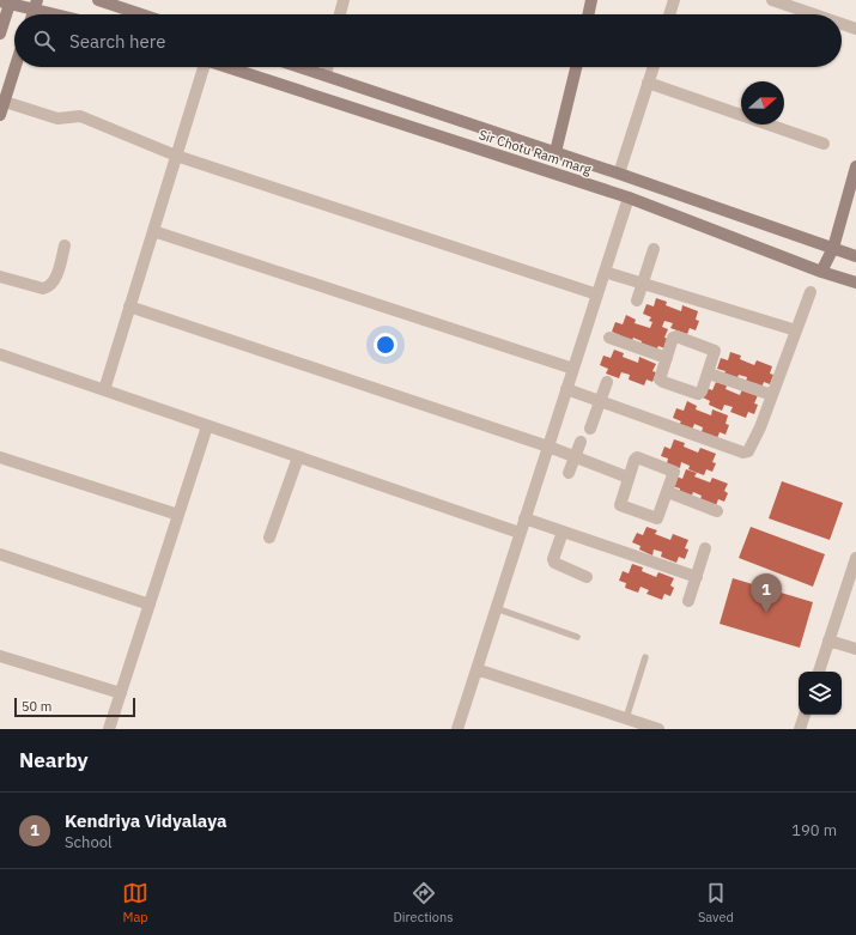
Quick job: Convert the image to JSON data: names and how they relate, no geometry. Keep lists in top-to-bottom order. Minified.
{"streets":{"street":["Sir Chotu Ram marg"]},"scale_bar":"50 m","north":"right","page":{"search":"Search here","pins":"1","scale":"50 m","heading":"Nearby","list":[{"mark":"1","name":"Kendriya Vidyalaya","note":"School","value":"190 m"}],"nav":["Map","Directions","Saved"]}}
